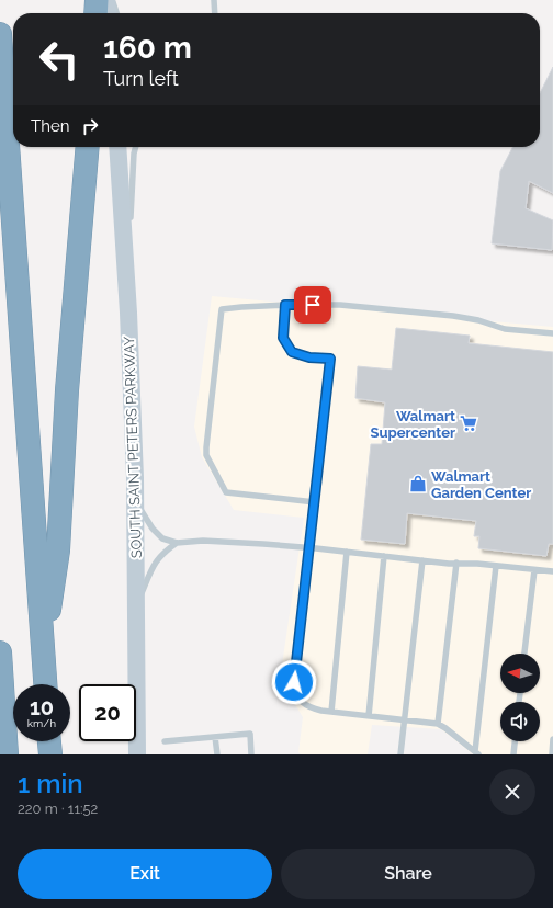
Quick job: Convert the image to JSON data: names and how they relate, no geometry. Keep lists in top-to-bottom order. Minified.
{"streets":{"main road":["SOUTH SAINT PETERS PARKWAY"]},"places":{"supermarket":["Walmart Supercenter"],"shop":["Walmart Garden Center"]},"north":"left","page":{"turn":["160 m","Turn left"],"then":"Then","speed":"10 km/h","limit":"20","heading":["1 min","220 m · 11:52"],"buttons":["Exit","Share"]}}
